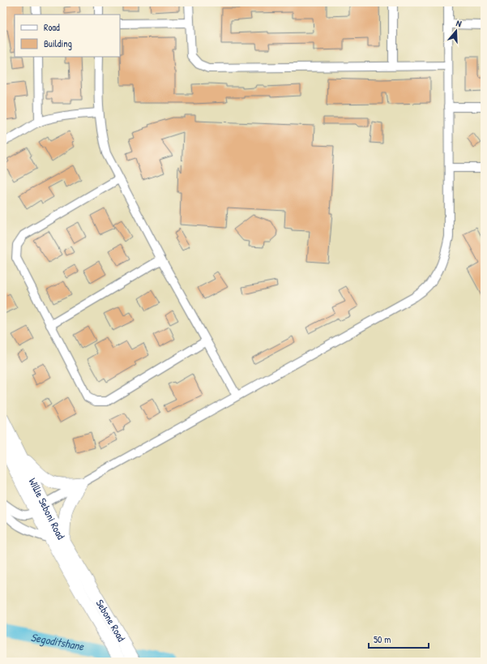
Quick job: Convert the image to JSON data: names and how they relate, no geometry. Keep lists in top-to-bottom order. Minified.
{"streets":{"main road":["Willie Seboni Road","Sebone Road"]},"crossings":[["Willie Seboni Road","Sebone Road"]],"water":["Segoditshane"],"legend":["Road","Building"],"scale_bar":"50 m","north":"top"}
